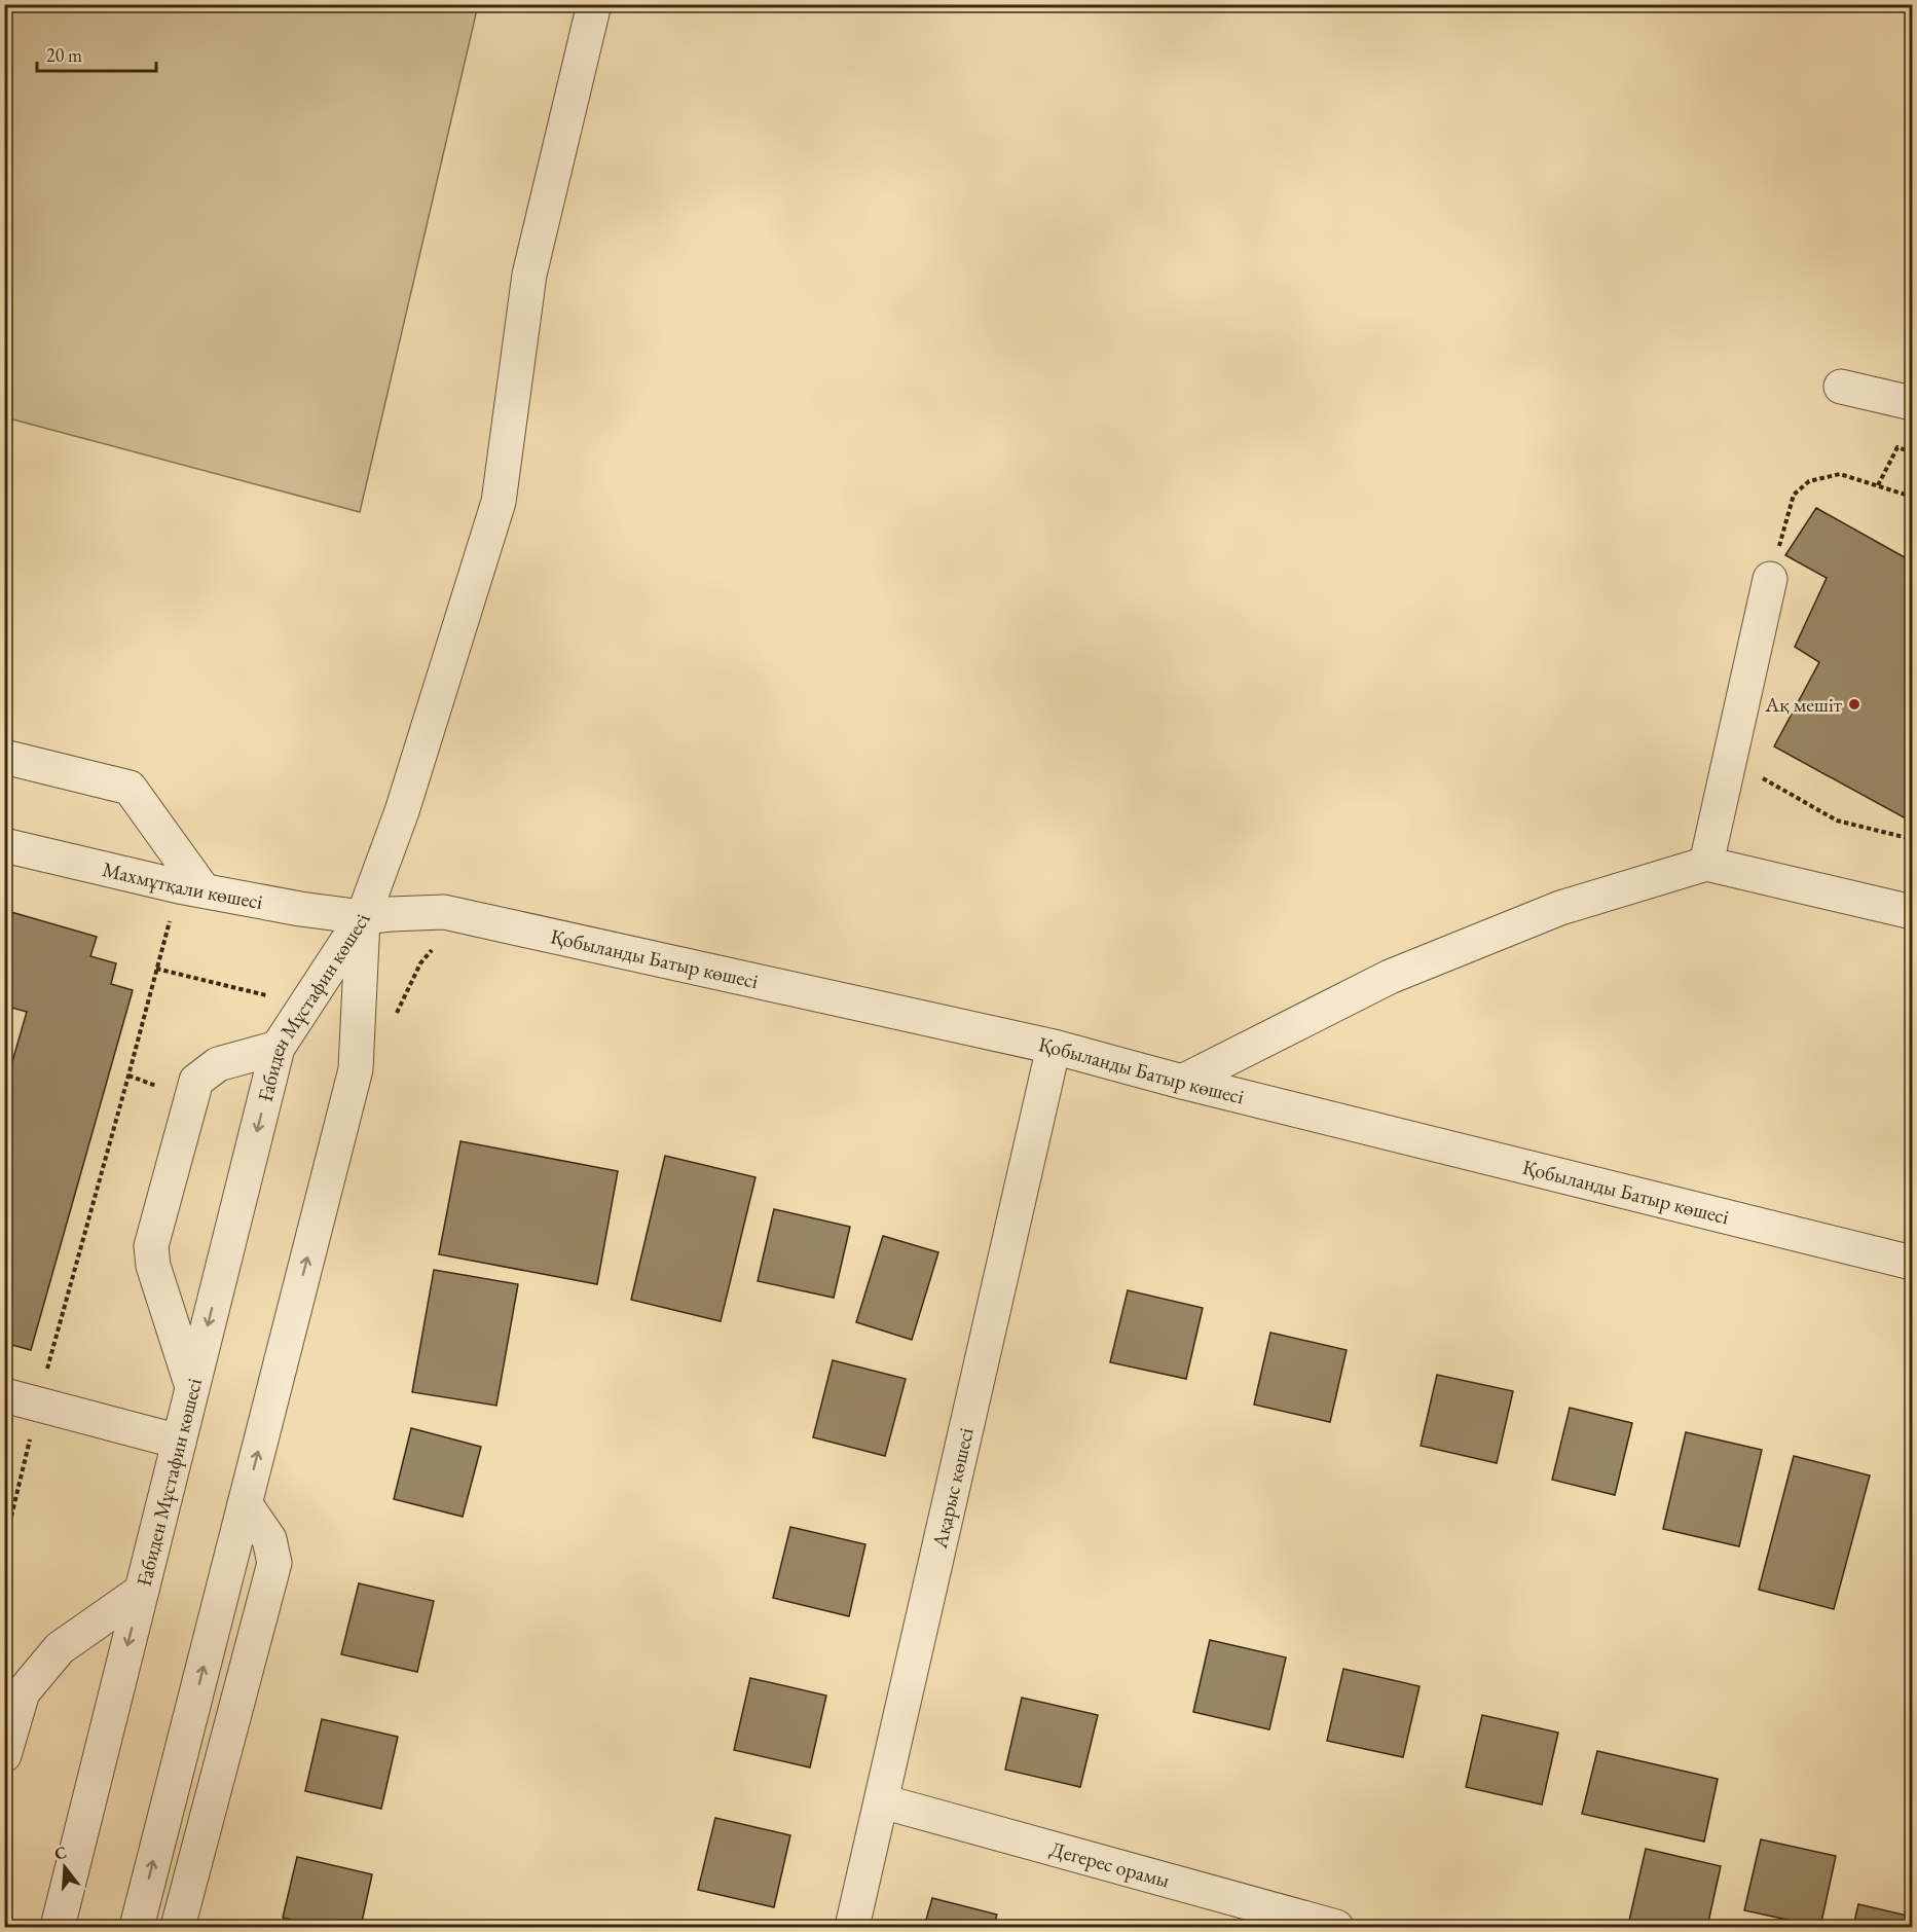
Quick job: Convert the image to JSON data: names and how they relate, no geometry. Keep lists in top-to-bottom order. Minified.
{"streets":{"street":["Махмұтқали көшесі","Қобыланды Батыр көшесі","Ғабиден Мұстафин көшесі","Ақарыс көшесі","Дегерес орамы"]},"crossings":[["Махмұтқали көшесі","Қобыланды Батыр көшесі"],["Махмұтқали көшесі","Ғабиден Мұстафин көшесі"],["Қобыланды Батыр көшесі","Ғабиден Мұстафин көшесі"],["Қобыланды Батыр көшесі","Ақарыс көшесі"],["Ақарыс көшесі","Дегерес орамы"]],"places":["Ақ мешіт"],"scale_bar":"20 m","north":"top"}
